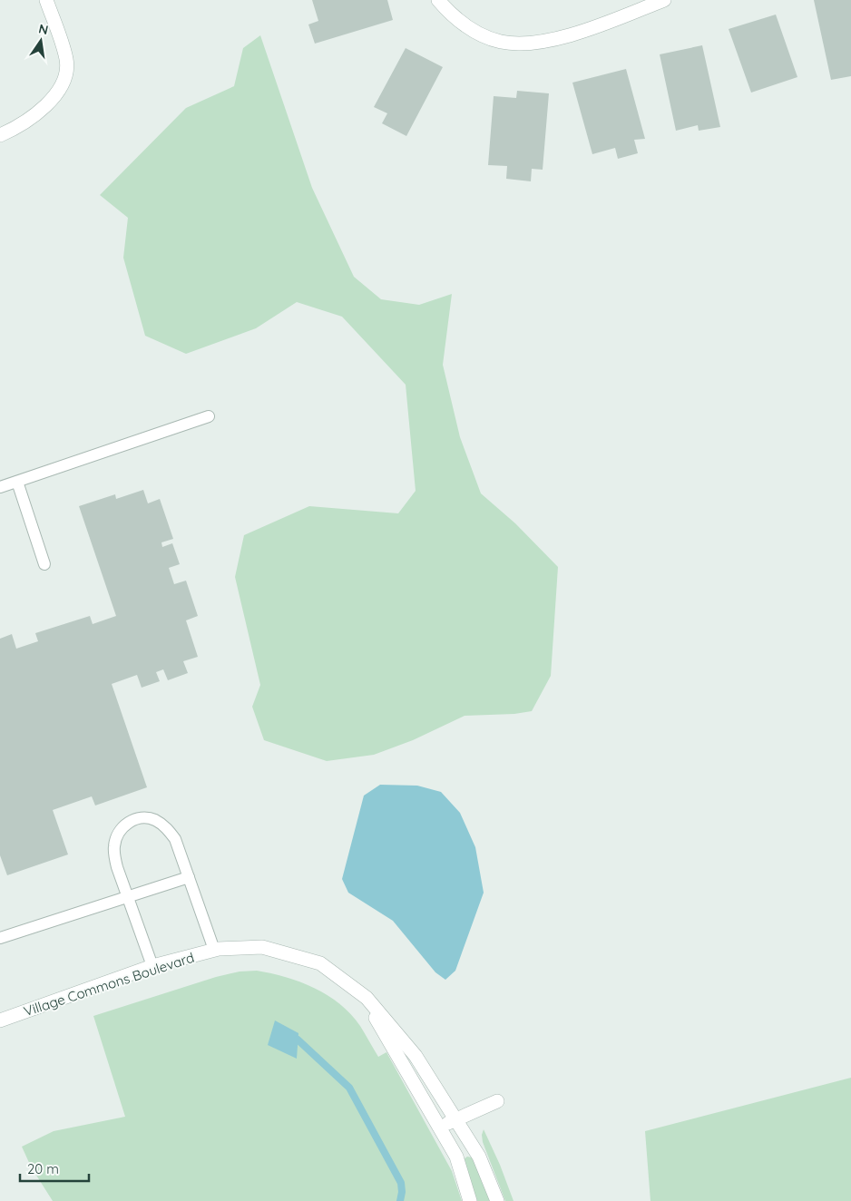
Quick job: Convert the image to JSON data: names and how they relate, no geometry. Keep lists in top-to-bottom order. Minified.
{"streets":{"street":["Village Commons Boulevard"]},"scale_bar":"20 m","north":"top"}
